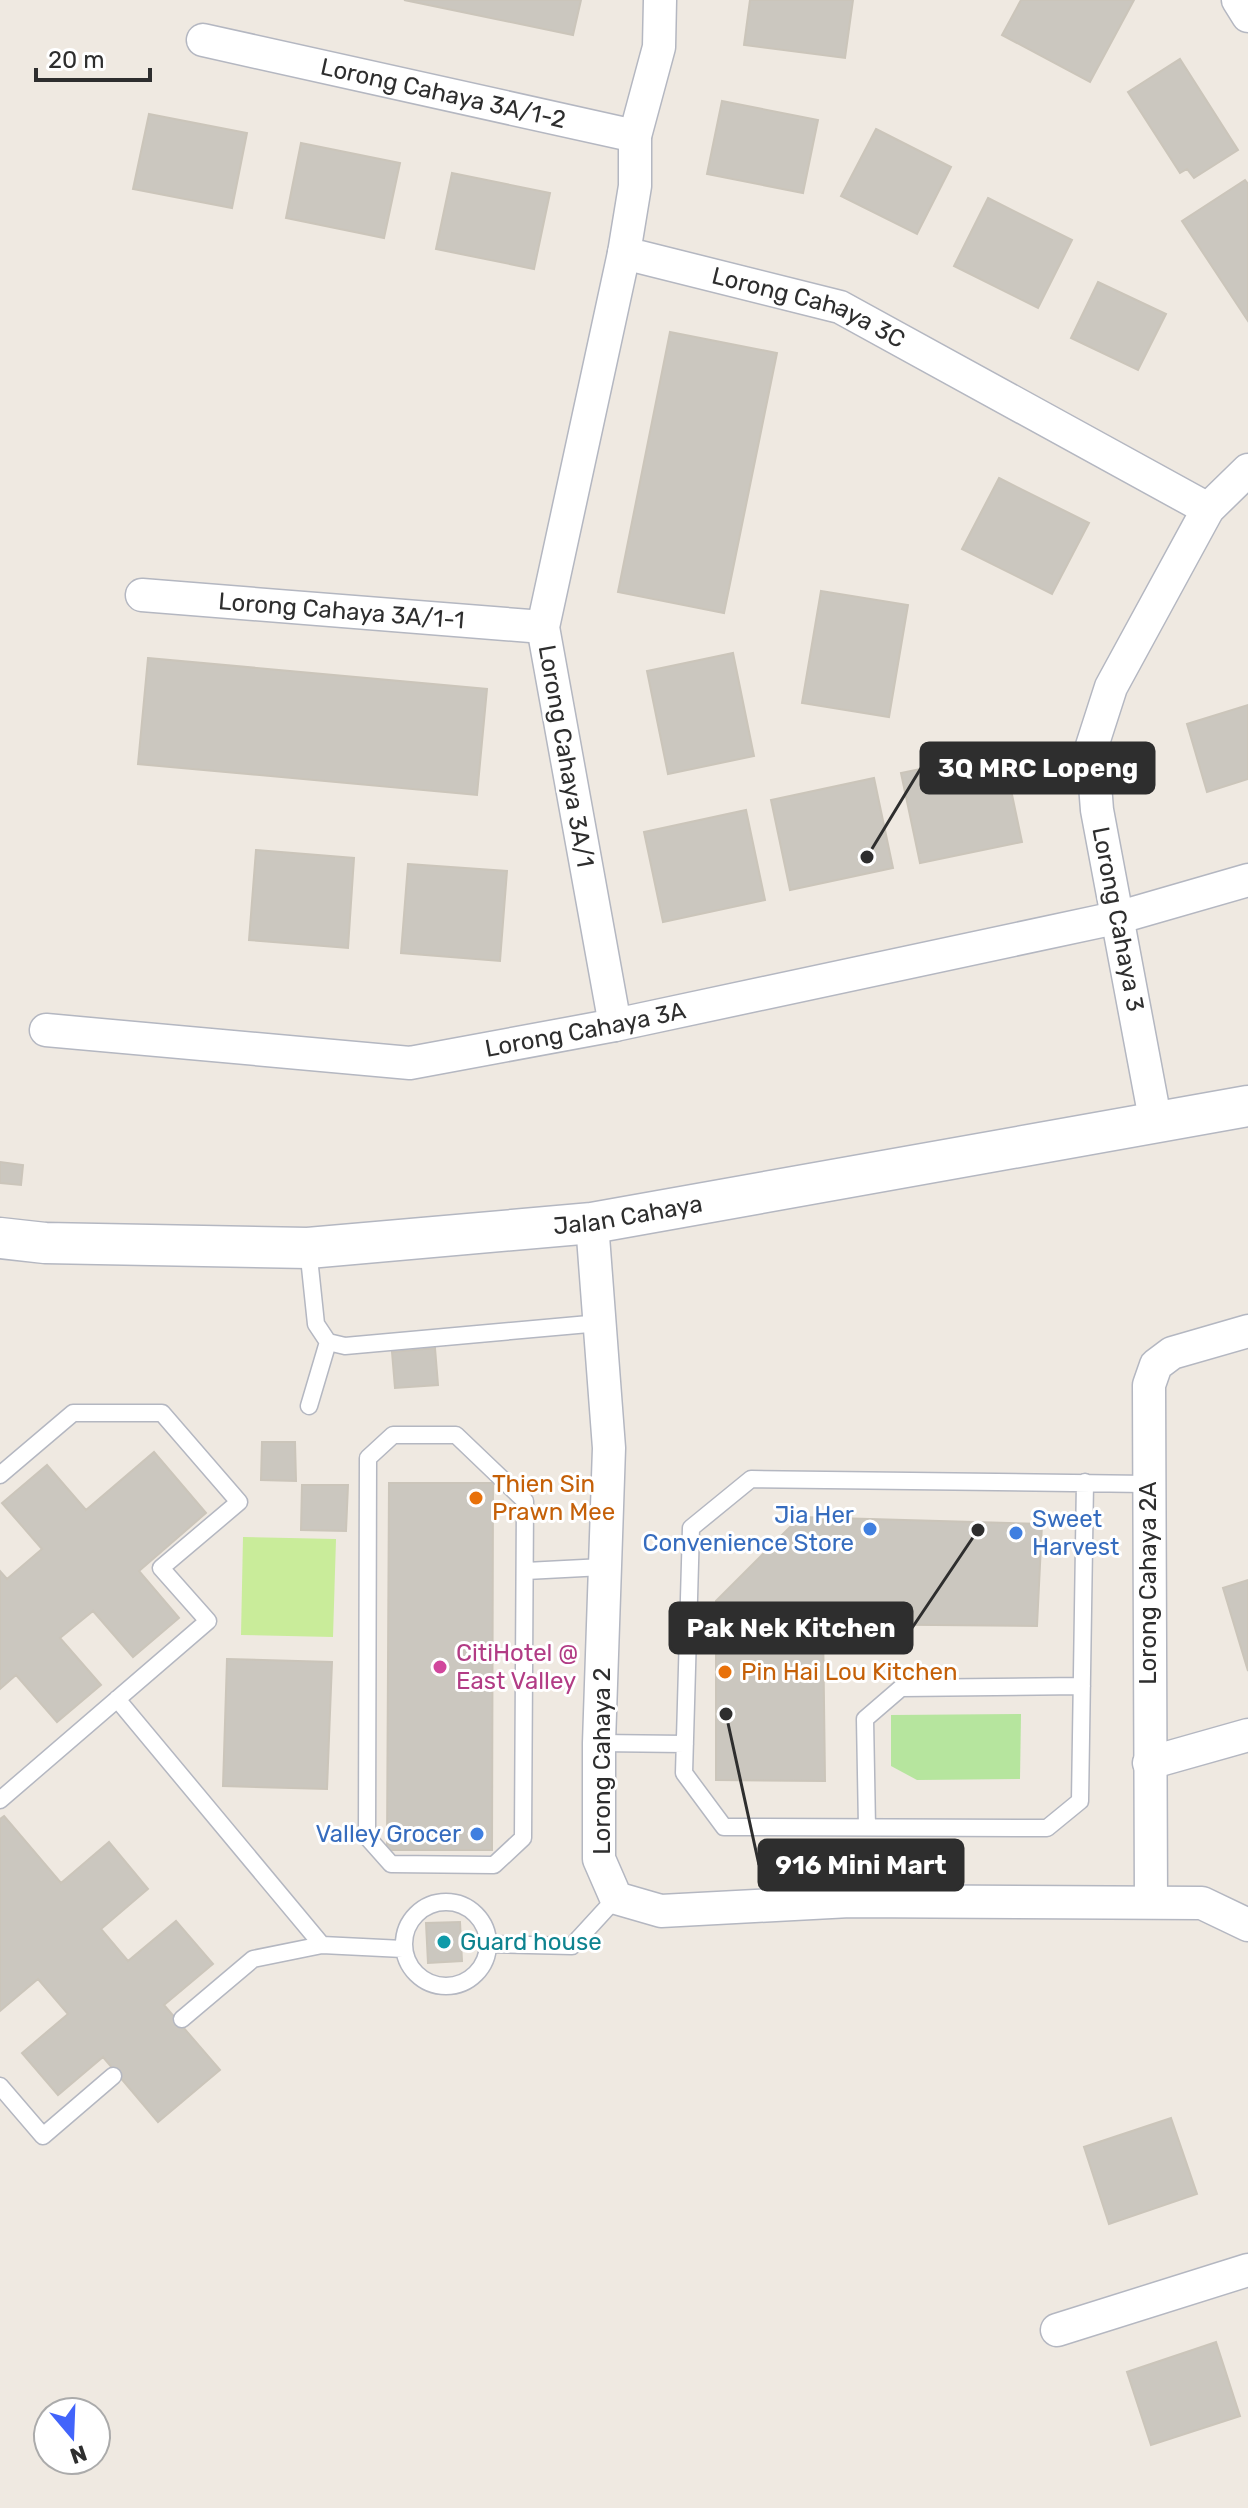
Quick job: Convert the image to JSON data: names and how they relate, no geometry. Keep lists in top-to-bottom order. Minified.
{"streets":{"street":["Lorong Cahaya 3A/1-2","Lorong Cahaya 3C","Lorong Cahaya 3A/1-1","Lorong Cahaya 3A/1","Lorong Cahaya 3","Lorong Cahaya 3A","Jalan Cahaya","Lorong Cahaya 2A","Lorong Cahaya 2"]},"crossings":[["Lorong Cahaya 3C","Lorong Cahaya 3A/1"],["Lorong Cahaya 3C","Lorong Cahaya 3"],["Lorong Cahaya 3A/1-1","Lorong Cahaya 3A/1"],["Lorong Cahaya 3A/1","Lorong Cahaya 3A"],["Lorong Cahaya 3","Lorong Cahaya 3A"],["Lorong Cahaya 3","Jalan Cahaya"],["Jalan Cahaya","Lorong Cahaya 2"]],"places":["3Q MRC Lopeng","Thien Sin Prawn Mee","Jia Her Convenience Store","Pak Nek Kitchen","Sweet Harvest","CitiHotel @ East Valley","Pin Hai Lou Kitchen","916 Mini Mart","Valley Grocer","Guard house"],"scale_bar":"20 m","north":"bottom"}
